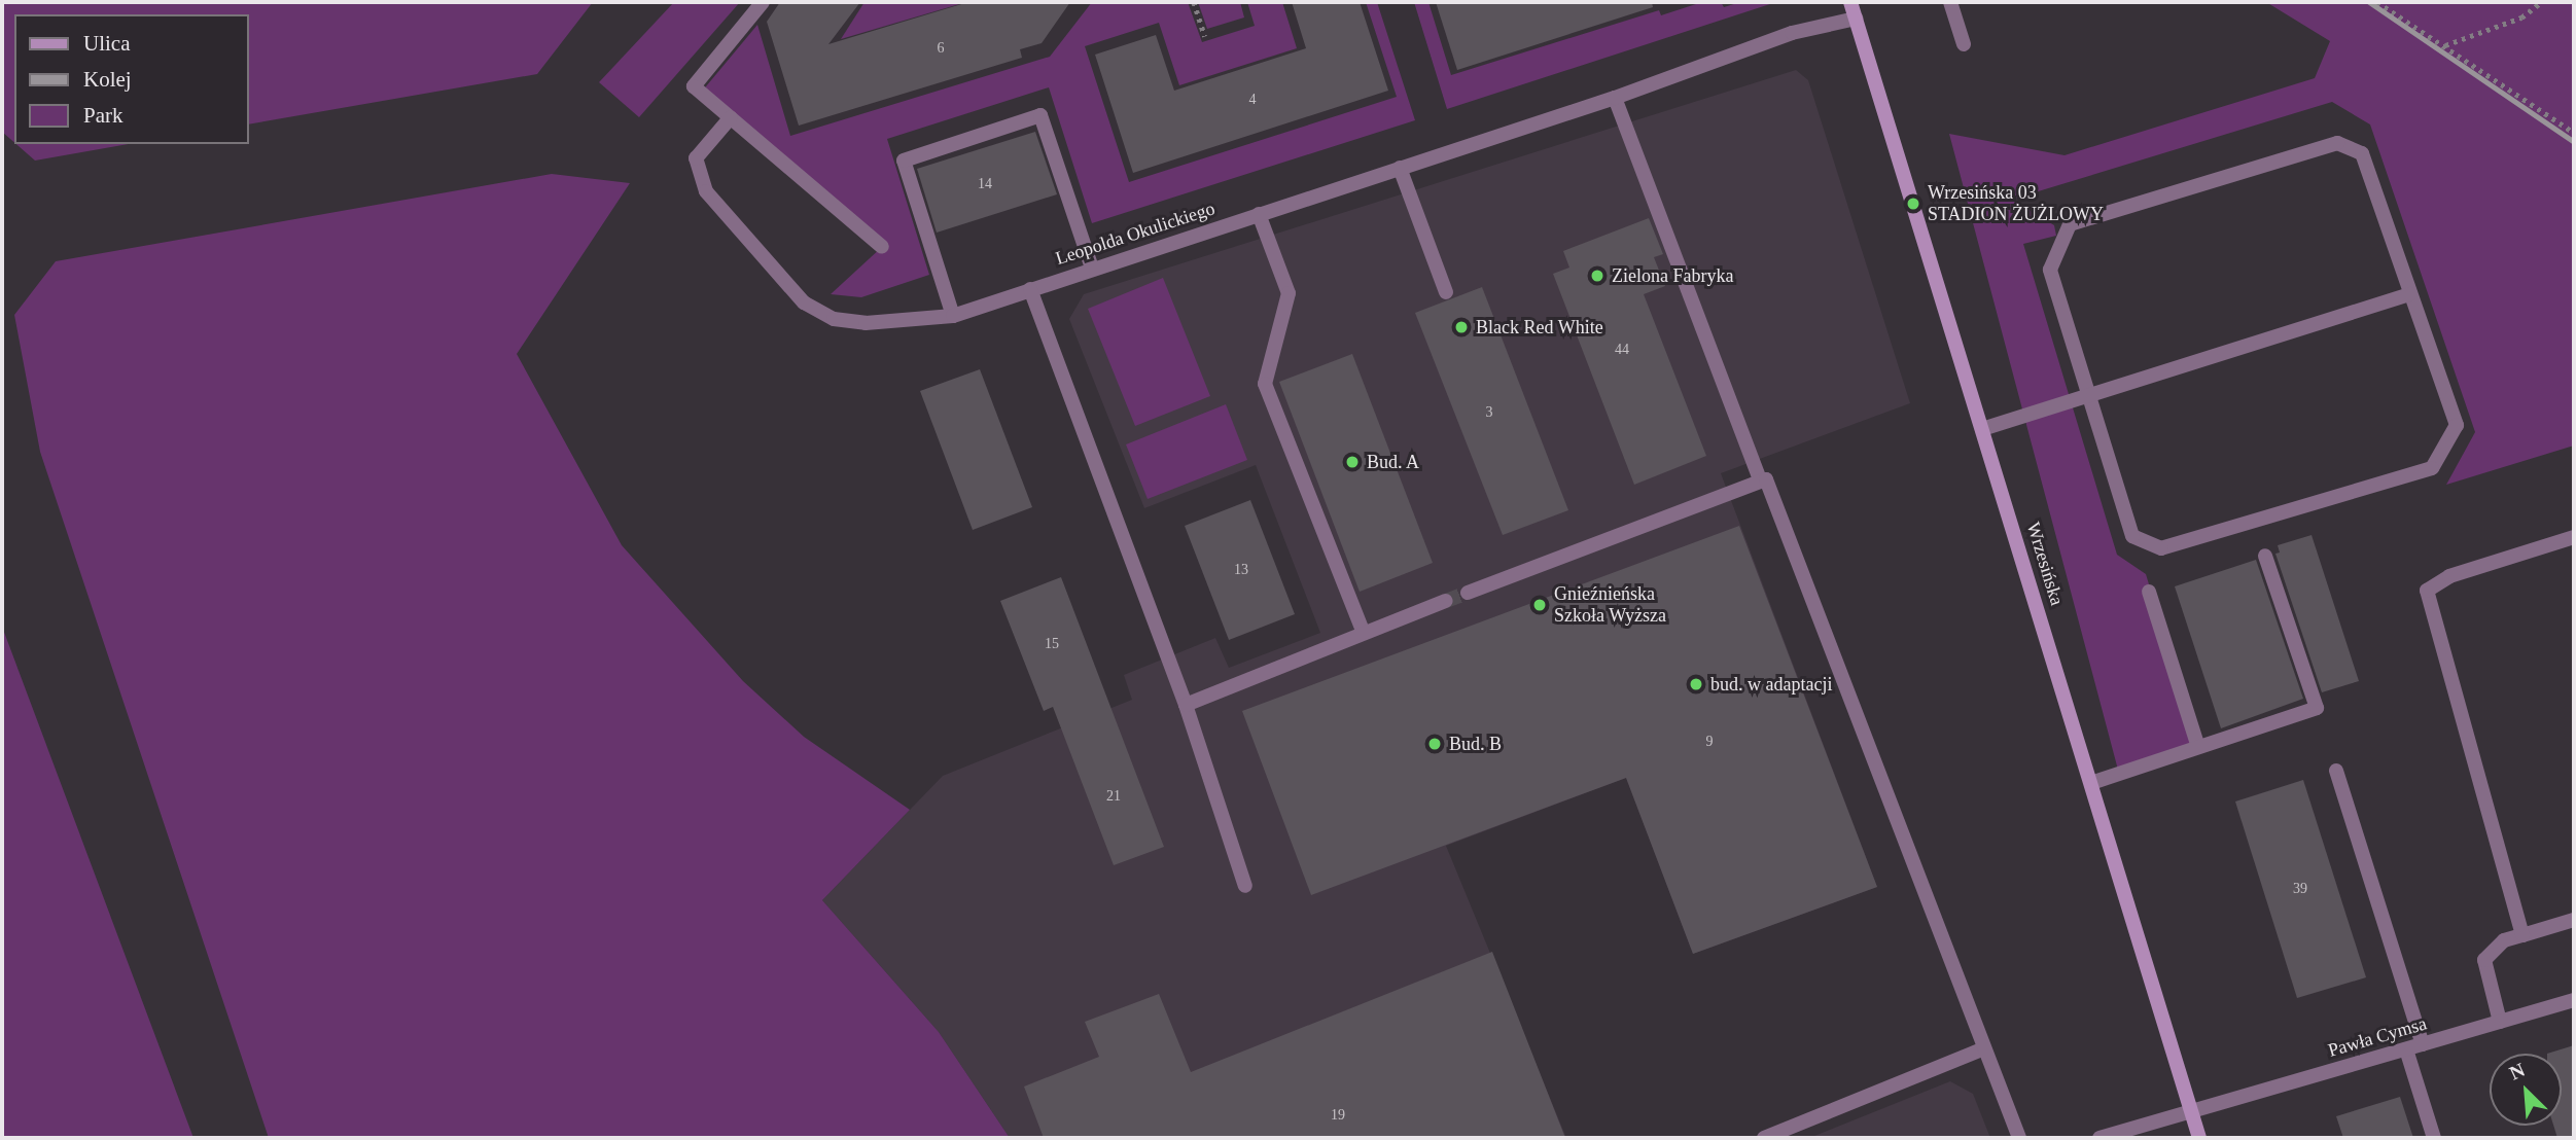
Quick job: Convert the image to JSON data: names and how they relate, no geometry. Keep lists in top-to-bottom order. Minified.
{"streets":{"street":["Leopolda Okulickiego","Wrzesińska","Pawła Cymsa"]},"crossings":[["Leopolda Okulickiego","Wrzesińska"],["Wrzesińska","Pawła Cymsa"]],"places":["Wrzesińska 03 STADION ŻUŻLOWY","Zielona Fabryka","Black Red White","Bud. A","Gnieźnieńska Szkoła Wyższa","bud. w adaptacji","Bud. B"],"house_numbers":["6","4","14","44","3","13","15","9","21","39","19"],"legend":["Ulica","Kolej","Park"],"north":"top left"}
